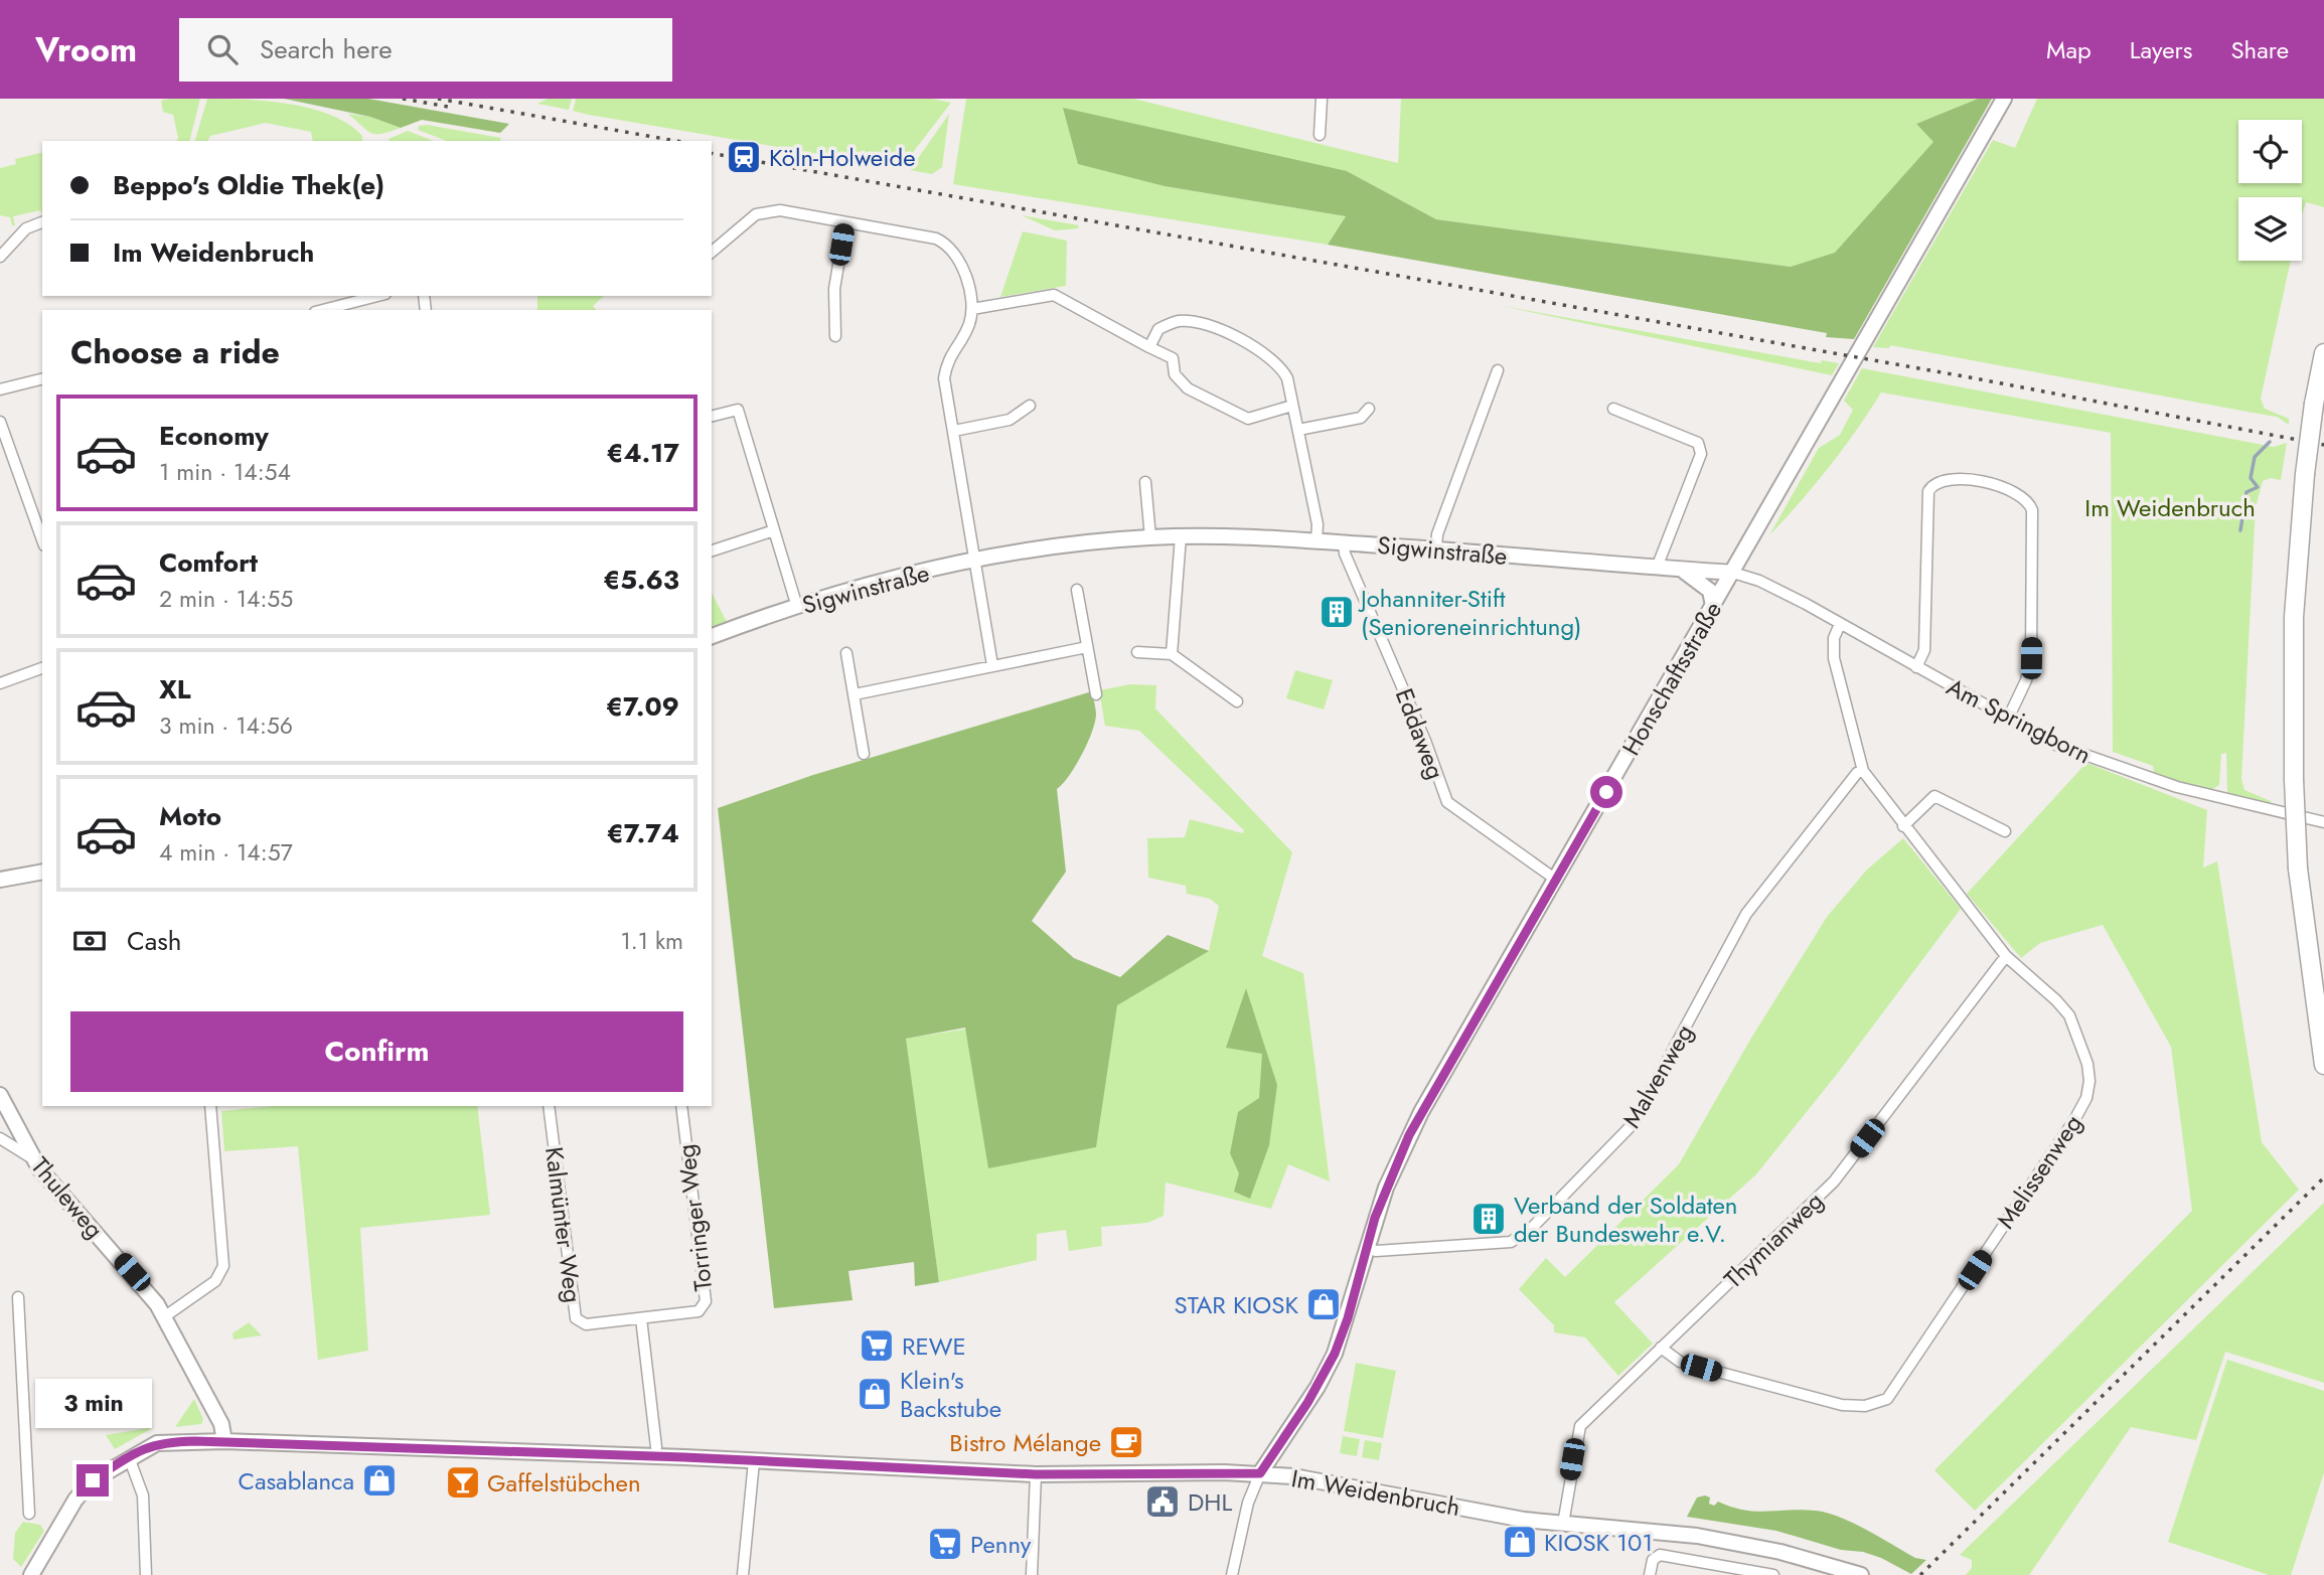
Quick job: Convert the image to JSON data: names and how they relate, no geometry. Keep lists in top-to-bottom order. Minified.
{"streets":{"street":["Sigwinstraße","Honschaftsstraße","Am Springborn","Eddaweg","Malvenweg","Melissenweg","Thuleweg","Torringer Weg","Kalmünter Weg","Thymianweg","Im Weidenbruch"]},"crossings":[["Sigwinstraße","Honschaftsstraße"],["Sigwinstraße","Am Springborn"],["Sigwinstraße","Eddaweg"],["Honschaftsstraße","Am Springborn"],["Honschaftsstraße","Eddaweg"],["Honschaftsstraße","Malvenweg"],["Honschaftsstraße","Im Weidenbruch"],["Am Springborn","Melissenweg"],["Malvenweg","Melissenweg"],["Melissenweg","Thymianweg"],["Thuleweg","Im Weidenbruch"],["Torringer Weg","Kalmünter Weg"],["Thymianweg","Im Weidenbruch"]],"parks":["Im Weidenbruch"],"places":{"station":["Köln-Holweide"],"building":["Johanniter-Stift (Senioreneinrichtung)","Verband der Soldaten der Bundeswehr e.V."],"shop":["STAR KIOSK","Klein's Backstube","Casablanca","KIOSK 101"],"supermarket":["REWE","Penny"],"cafe":["Bistro Mélange"],"bar":["Gaffelstübchen"],"public building":["DHL"]},"page":{"header":"Vroom","search":"Search here","nav":["Map","Layers","Share"],"banner":["Beppo's Oldie Thek(e)","Im Weidenbruch"],"heading":"Choose a ride","list":[{"name":"Economy","note":"1 min · 14:54","value":"€4.17"},{"name":"Comfort","note":"2 min · 14:55","value":"€5.63"},{"name":"XL","note":"3 min · 14:56","value":"€7.09"},{"name":"Moto","note":"4 min · 14:57","value":"€7.74"}],"pay":["Cash","1.1 km"],"buttons":"Confirm","bubble":"3 min"}}
